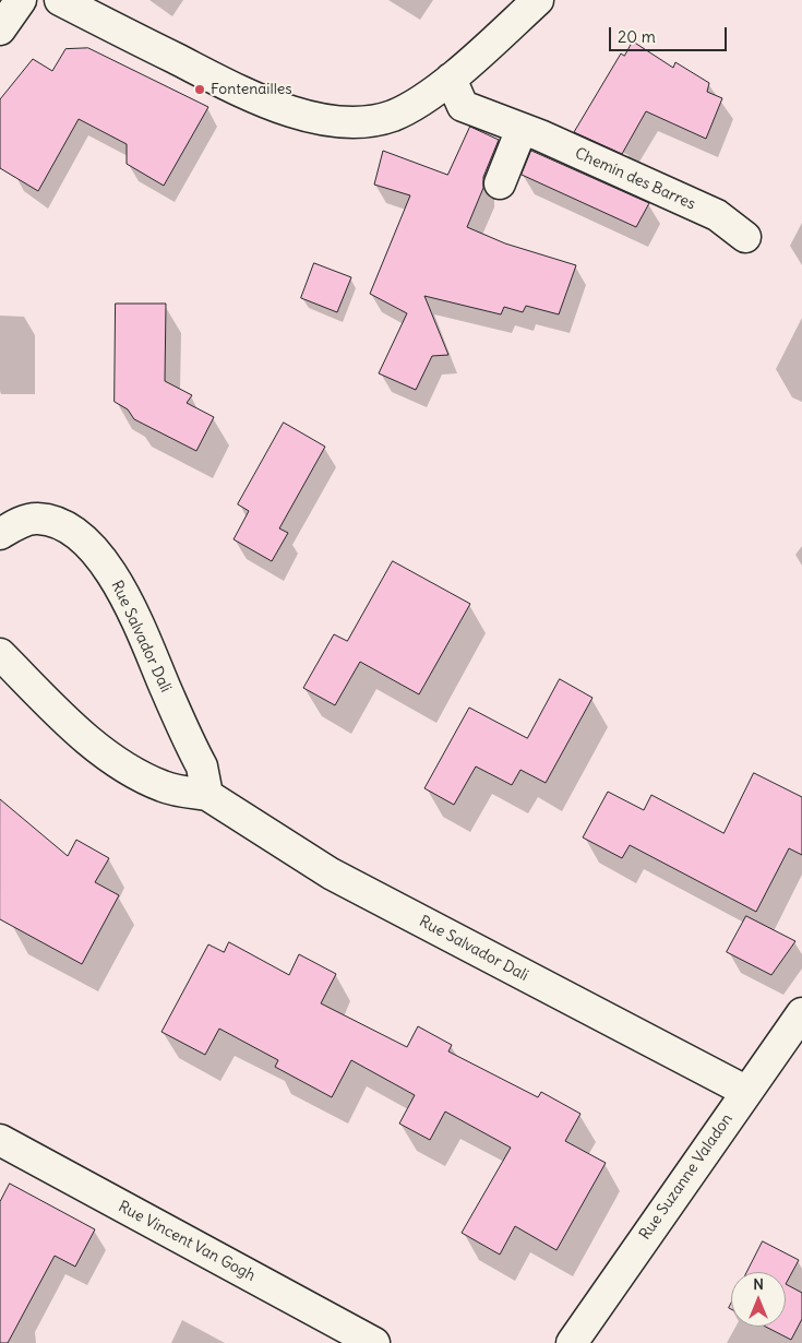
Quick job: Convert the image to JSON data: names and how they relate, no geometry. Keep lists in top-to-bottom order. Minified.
{"streets":{"street":["Chemin des Barres","Rue Salvador Dali","Rue Suzanne Valadon","Rue Vincent Van Gogh"]},"crossings":[["Rue Salvador Dali","Rue Suzanne Valadon"]],"places":["Fontenailles"],"scale_bar":"20 m","north":"top"}
